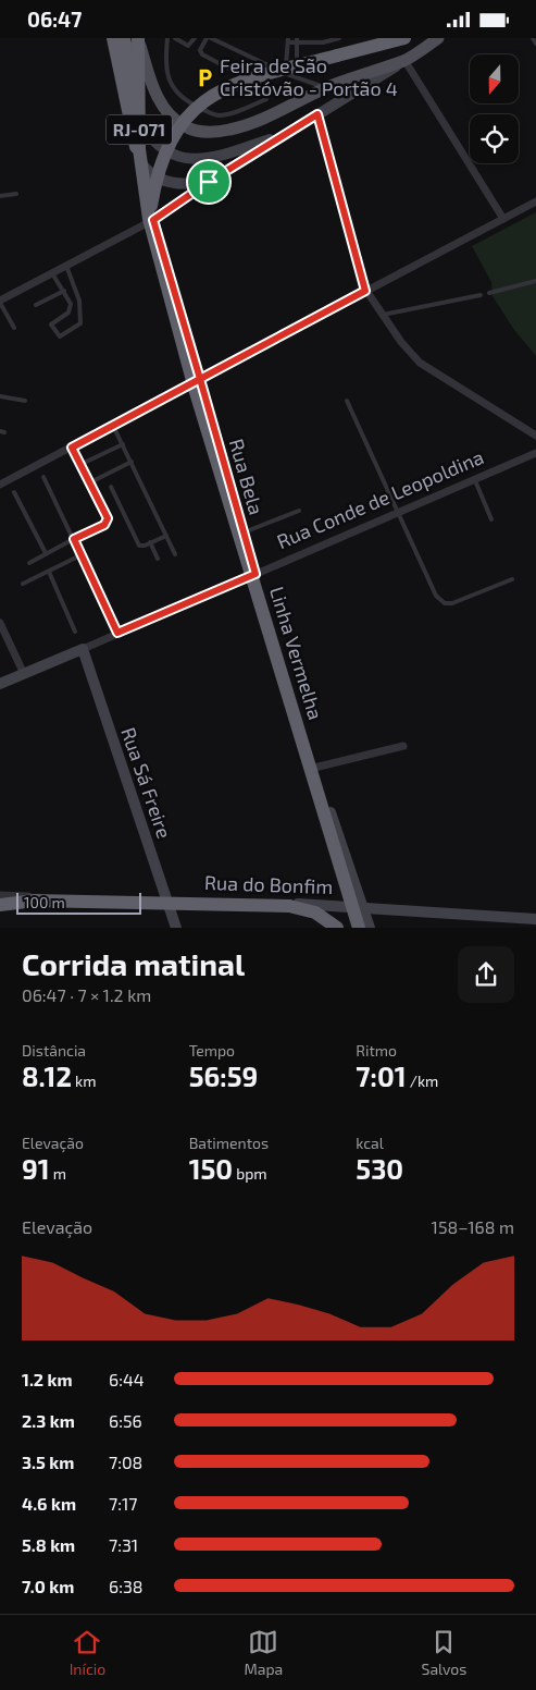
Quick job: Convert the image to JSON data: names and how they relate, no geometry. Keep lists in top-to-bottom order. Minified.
{"streets":{"highway":["RJ-071","Linha Vermelha"],"street":["Rua Bela","Rua Conde de Leopoldina","Rua Sá Freire","Rua do Bonfim"]},"crossings":[["Rua Bela","Rua Conde de Leopoldina"],["Rua Bela","Linha Vermelha"],["Rua Bela","Rua do Bonfim"],["Rua Conde de Leopoldina","Rua Sá Freire"],["Rua Sá Freire","Rua do Bonfim"]],"places":{"parking":["Feira de São Cristóvão - Portão 4"]},"scale_bar":"100 m","north":"bottom","page":{"status":"06:47","scale":"100 m","heading":["Corrida matinal","06:47 · 7 × 1.2 km"],"stats":[["Distância","8.12 km"],["Tempo","56:59"],["Ritmo","7:01 /km"],["Elevação","91 m"],["Batimentos","150 bpm"],["kcal","530"]],"chart":["Elevação","158–168 m"],"list":[{"name":"1.2 km","note":"6:44"},{"name":"2.3 km","note":"6:56"},{"name":"3.5 km","note":"7:08"},{"name":"4.6 km","note":"7:17"},{"name":"5.8 km","note":"7:31"},{"name":"7.0 km","note":"6:38"}],"tabs":["Início","Mapa","Salvos"]}}
